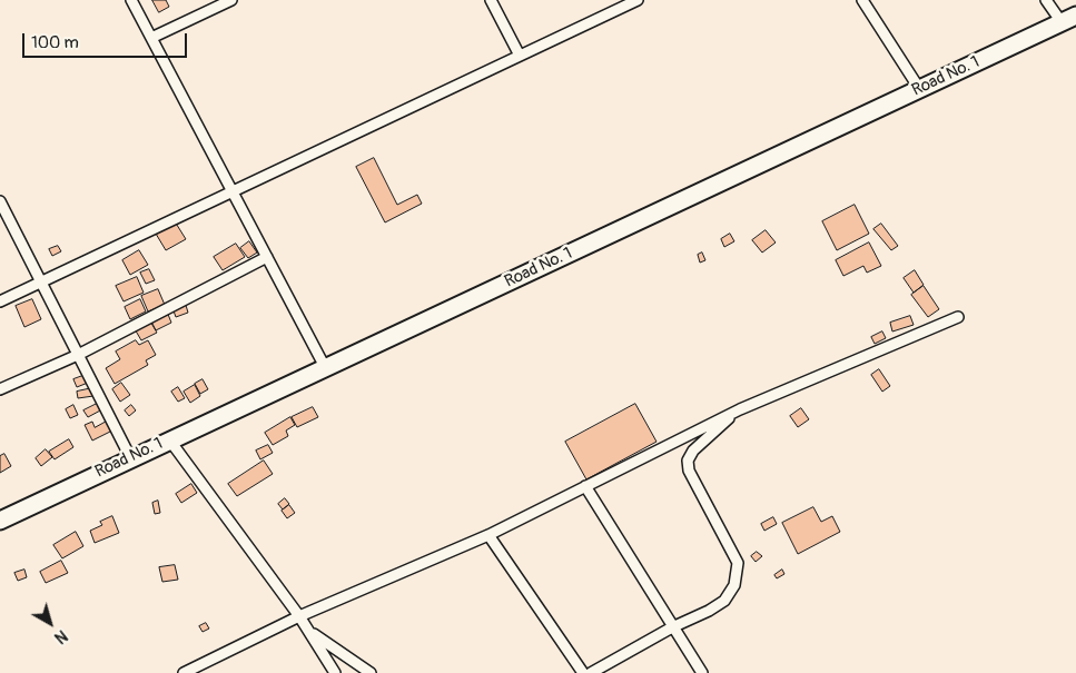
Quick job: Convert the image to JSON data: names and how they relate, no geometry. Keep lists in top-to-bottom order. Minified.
{"streets":{"highway":["Road No. 1"]},"scale_bar":"100 m","north":"bottom right"}
